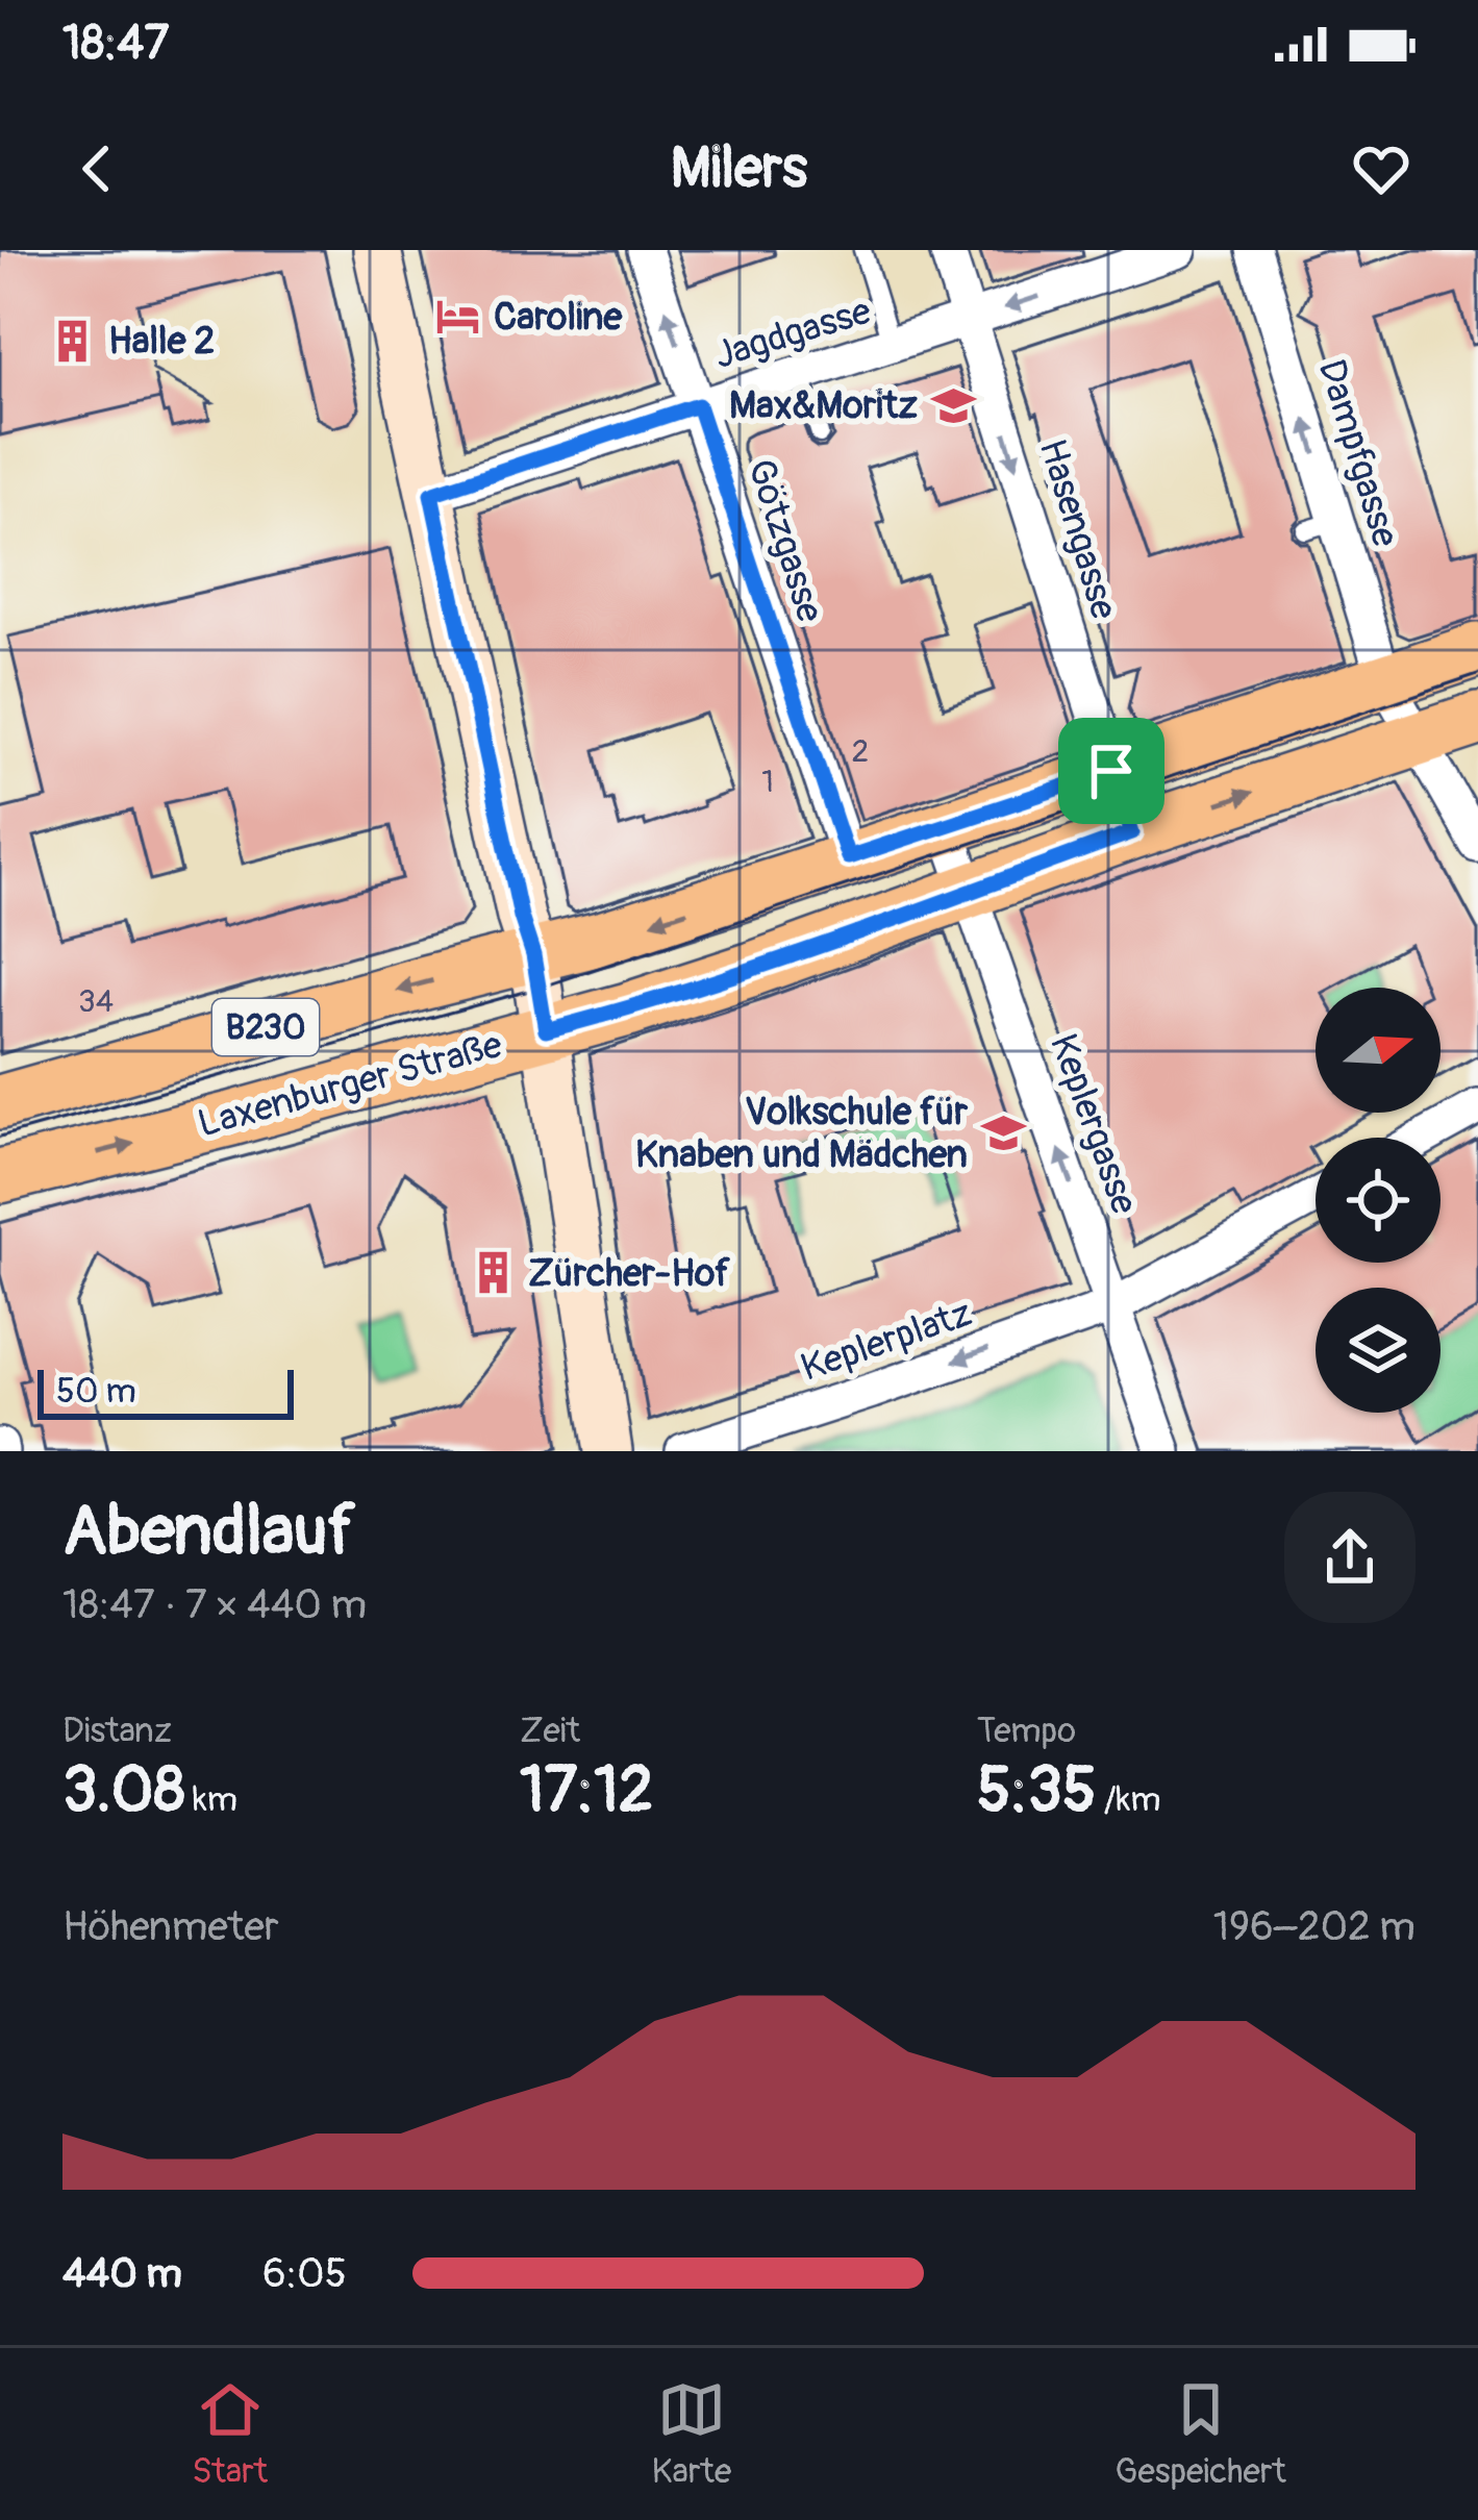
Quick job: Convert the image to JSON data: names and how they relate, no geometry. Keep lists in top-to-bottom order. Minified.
{"streets":{"main road":["B230","Laxenburger Straße"],"street":["Jagdgasse","Dampfgasse","Hasengasse","Götzgasse","Keplergasse","Keplerplatz"]},"crossings":[["Jagdgasse","Hasengasse"],["Jagdgasse","Götzgasse"],["Dampfgasse","Laxenburger Straße"],["Hasengasse","Laxenburger Straße"],["Götzgasse","Laxenburger Straße"],["Laxenburger Straße","Keplergasse"],["Keplergasse","Keplerplatz"]],"one_way":["Dampfgasse","Hasengasse","Keplergasse","Keplerplatz"],"places":{"hotel":["Caroline"],"building":["Halle 2","Zürcher-Hof"],"school or university":["Max&Moritz","Volkschule für Knaben und Mädchen"]},"house_numbers":["2","1","34"],"scale_bar":"50 m","north":"right","page":{"status":"18:47","header":"Milers","scale":"50 m","heading":["Abendlauf","18:47 · 7 × 440 m"],"stats":[["Distanz","3.08 km"],["Zeit","17:12"],["Tempo","5:35 /km"]],"chart":["Höhenmeter","196–202 m"],"list":[{"name":"440 m","note":"6:05"}],"tabs":["Start","Karte","Gespeichert"]}}
